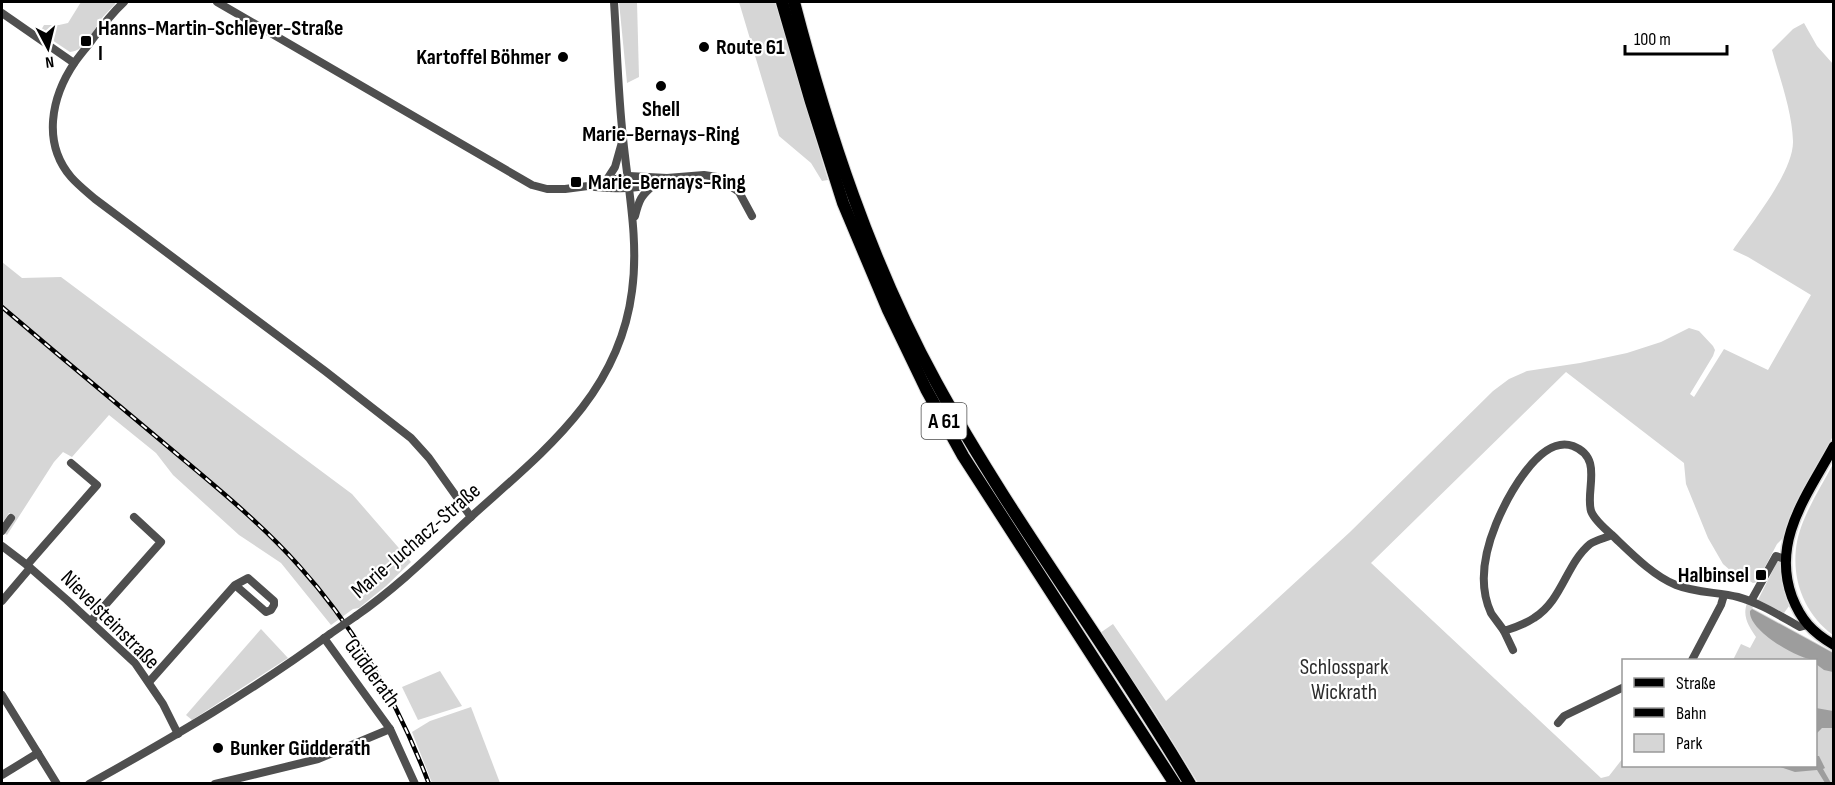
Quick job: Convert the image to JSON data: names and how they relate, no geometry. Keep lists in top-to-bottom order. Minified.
{"streets":{"highway":["A 61"],"street":["Marie-Juchacz-Straße","Nievelsteinstraße","Güdderath"]},"crossings":[["Marie-Juchacz-Straße","Nievelsteinstraße"],["Marie-Juchacz-Straße","Güdderath"]],"parks":["Schlosspark Wickrath"],"places":{"transit":["Hanns-Martin-Schleyer-Straße I","Marie-Bernays-Ring","Halbinsel"],"other":["Route 61","Kartoffel Böhmer","Shell Marie-Bernays-Ring","Bunker Güdderath"]},"legend":["Straße","Bahn","Park"],"scale_bar":"100 m","north":"bottom"}
